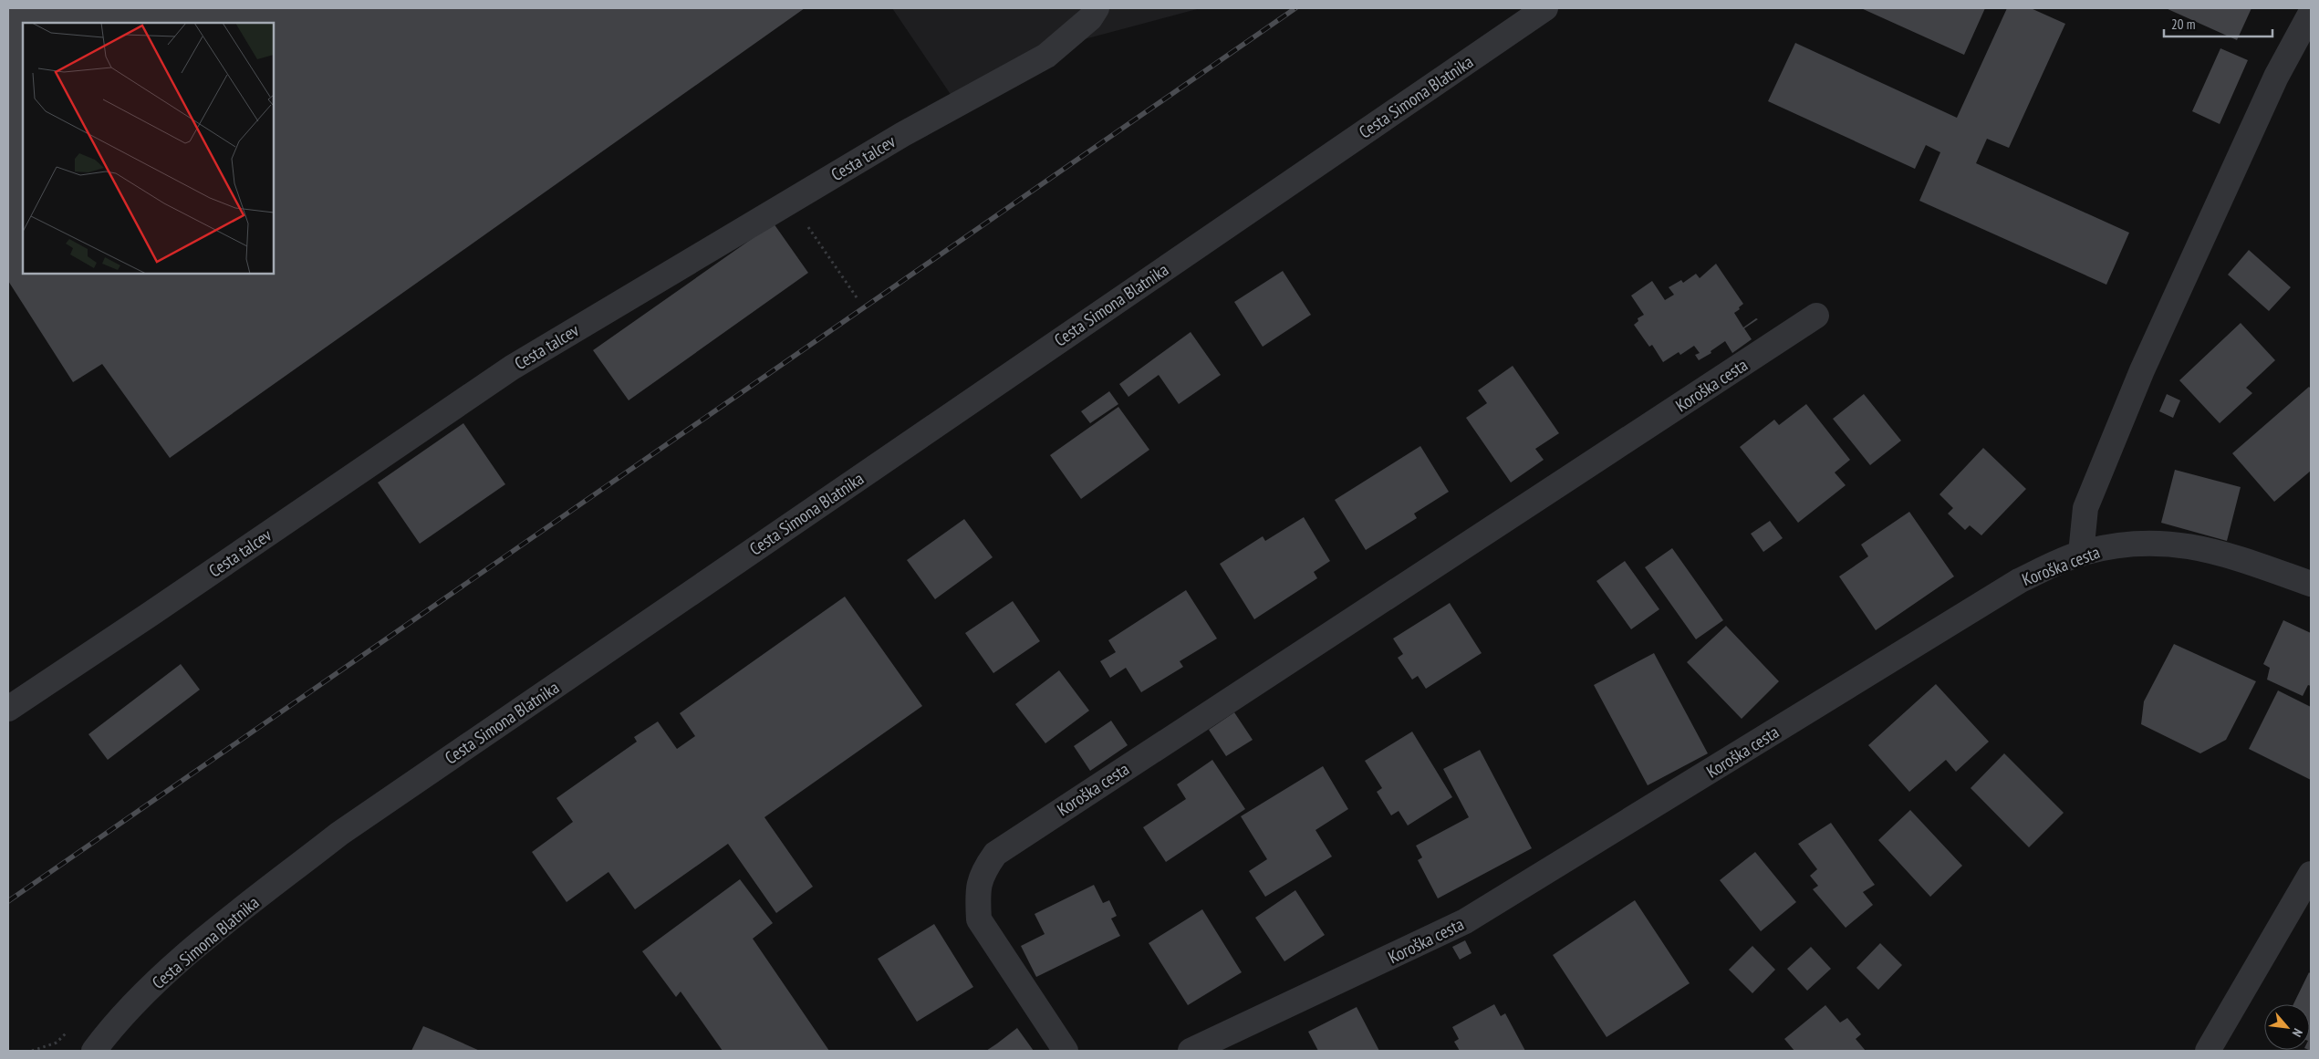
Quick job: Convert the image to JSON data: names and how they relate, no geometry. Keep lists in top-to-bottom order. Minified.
{"streets":{"street":["Cesta Simona Blatnika","Cesta talcev","Koroška cesta"]},"scale_bar":"20 m","north":"bottom right"}
